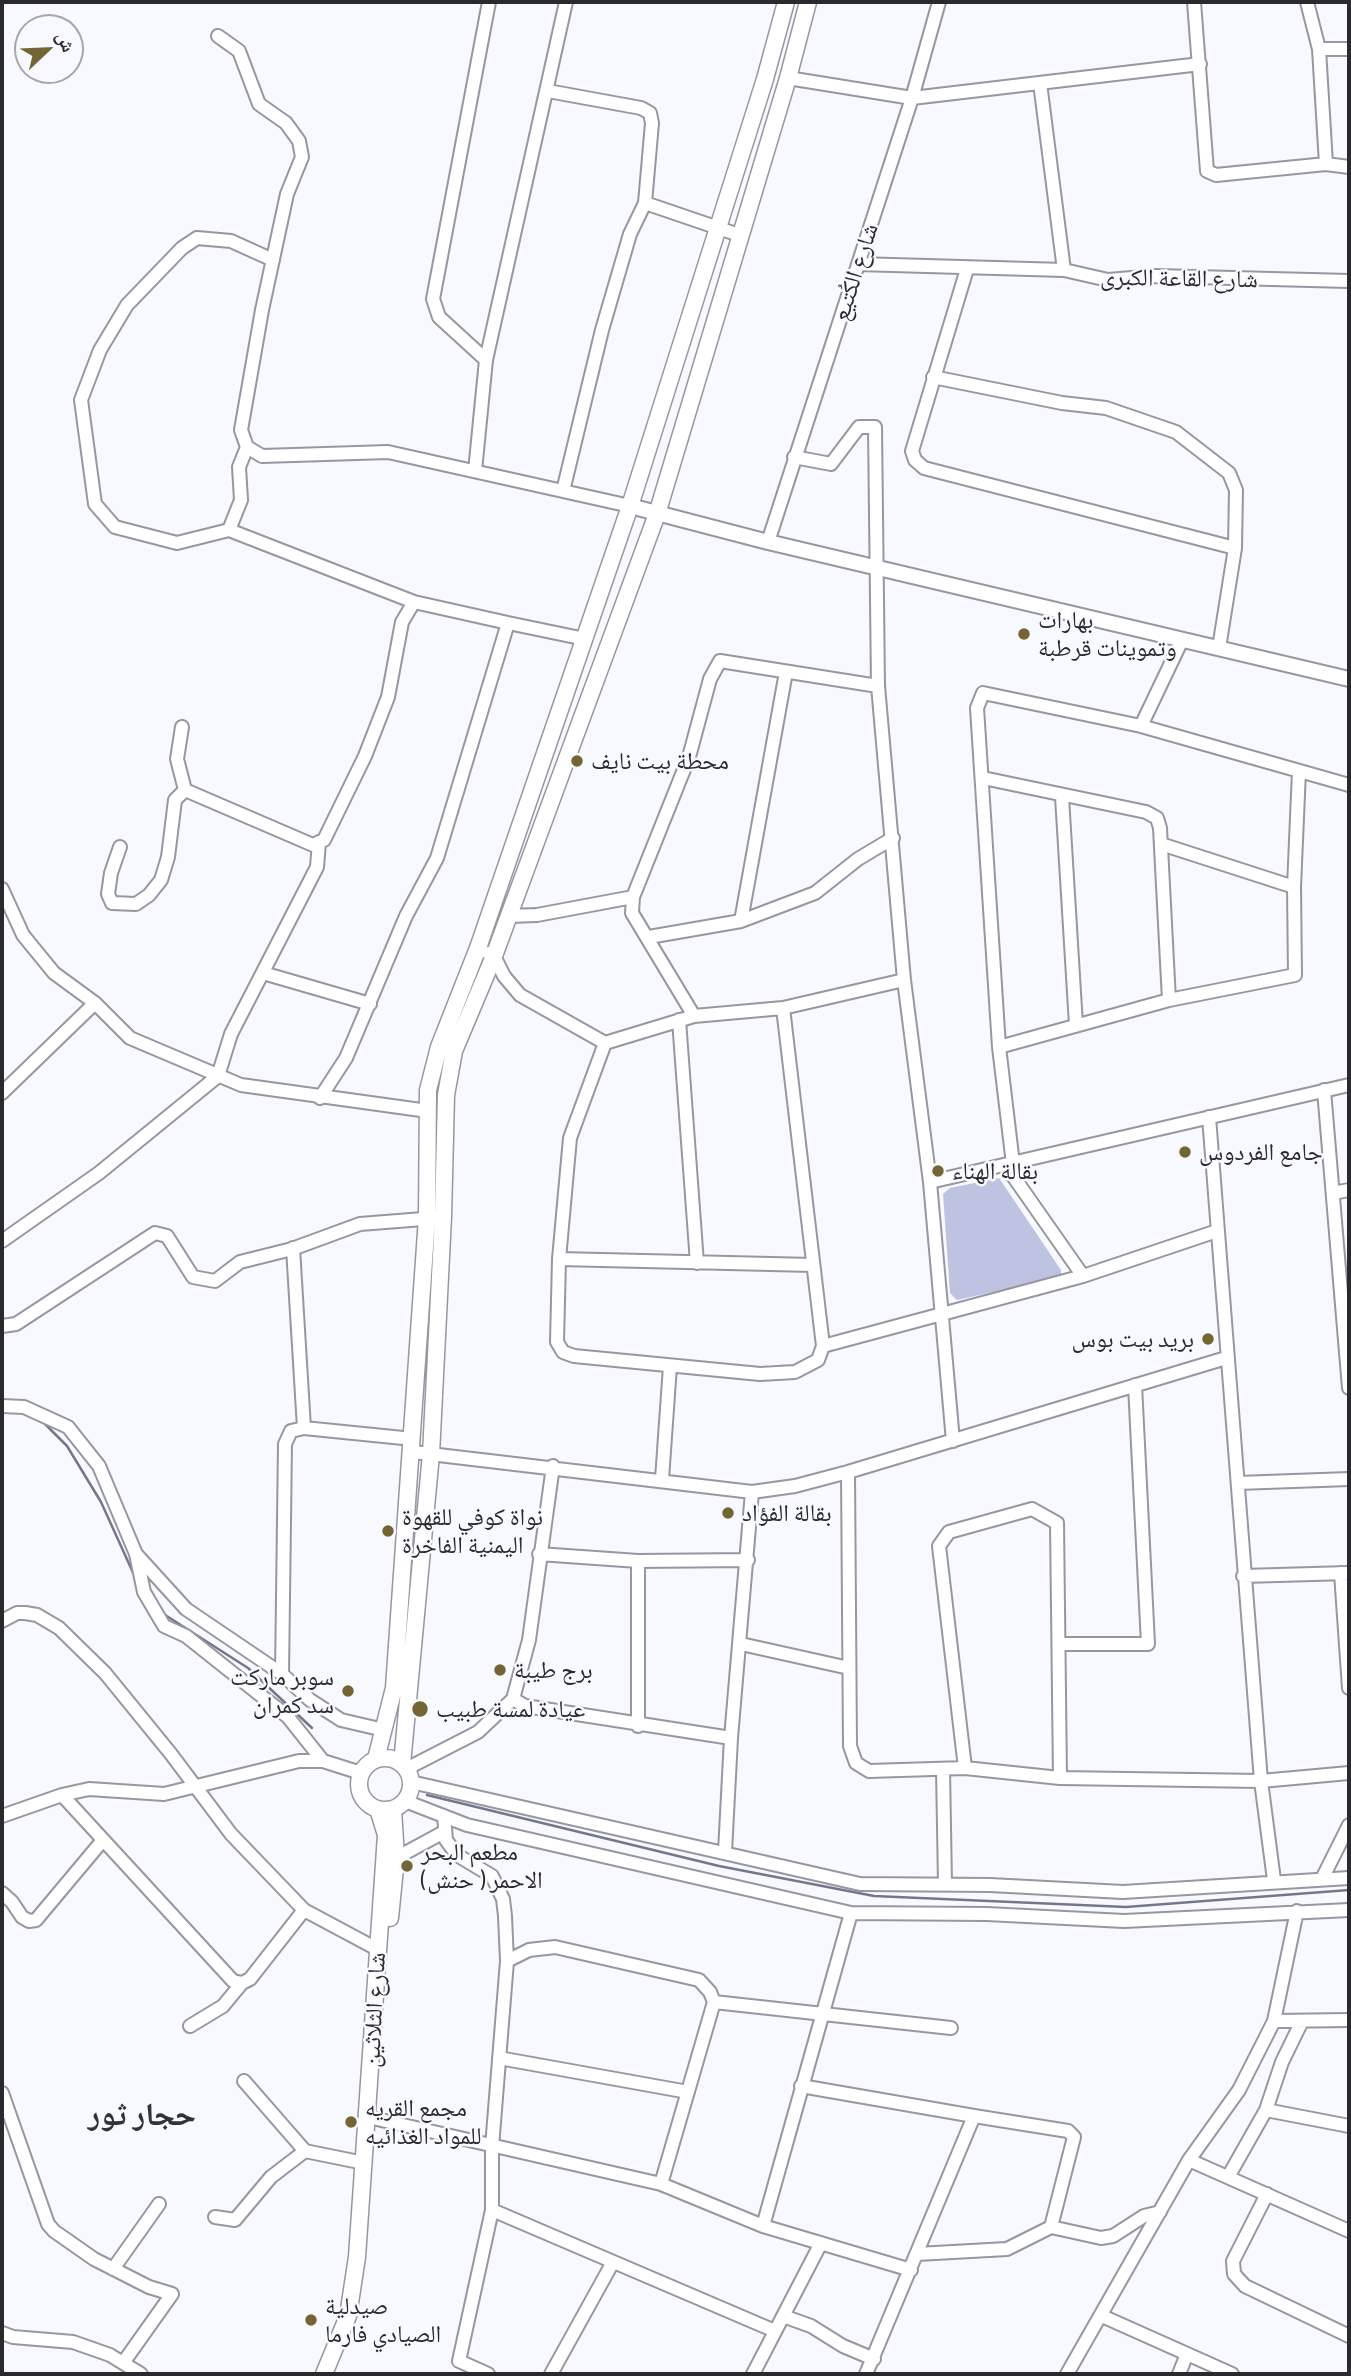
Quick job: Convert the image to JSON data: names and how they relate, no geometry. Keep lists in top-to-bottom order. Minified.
{"streets":{"main road":["شارع الثلاثين"],"street":["شارع الكُتيع","شارع القاعة الكبرى"]},"crossings":[["شارع الكُتيع","شارع القاعة الكبرى"]],"districts":["حجار ثور"],"places":["بهارات وتموينات قرطبة","محطة بيت نايف","جامع الفردوس","بقالة الهناء","بريد بيت بوس","بقالة الفؤاد","نواة كوفي للقهوة اليمنية الفاخرة","برج طيبة","سوبر ماركت سد كمران","عيادة لمسة طبيب","مطعم البحر الاحمر ( حنش)","مجمع القريه للمواد الغذائيه","صيدلية الصيادي فارما"],"north":"top right"}
